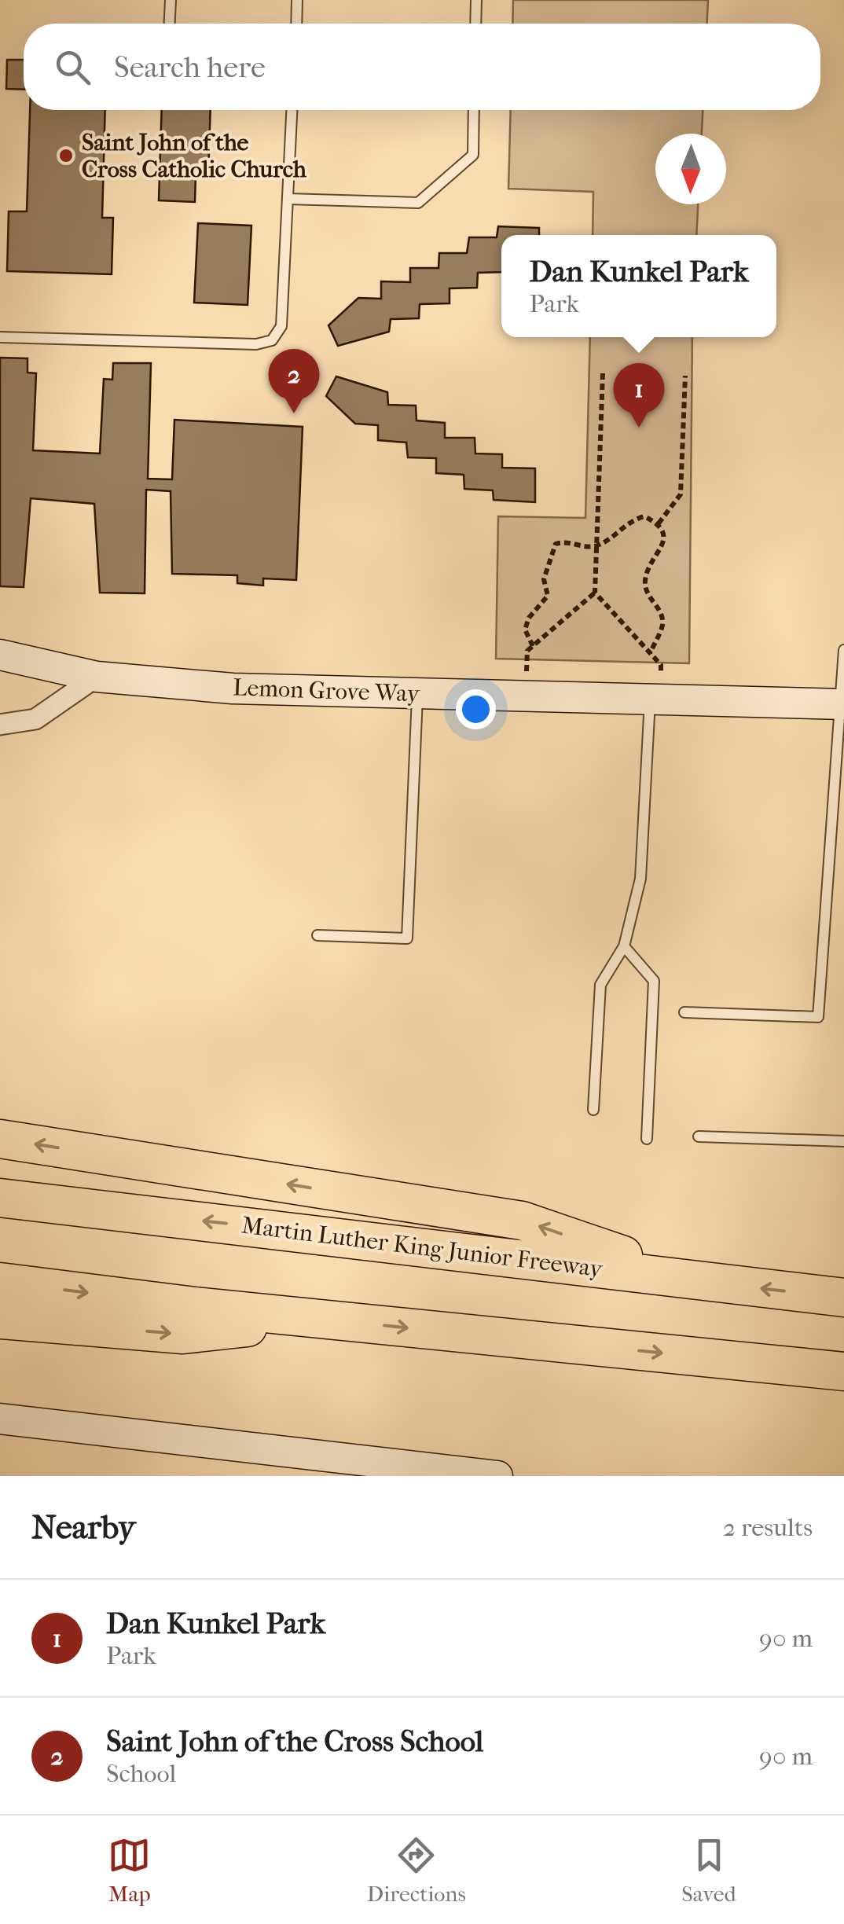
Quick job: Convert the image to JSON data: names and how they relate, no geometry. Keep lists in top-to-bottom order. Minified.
{"streets":{"highway":["Martin Luther King Junior Freeway"],"main road":["Lemon Grove Way"]},"places":["Saint John of the Cross Catholic Church"],"north":"bottom","page":{"search":"Search here","popup":["Dan Kunkel Park","Park"],"pins":["2","1"],"heading":["Nearby","2 results"],"list":[{"mark":"1","name":"Dan Kunkel Park","note":"Park","value":"90 m"},{"mark":"2","name":"Saint John of the Cross School","note":"School","value":"90 m"}],"nav":["Map","Directions","Saved"]}}
